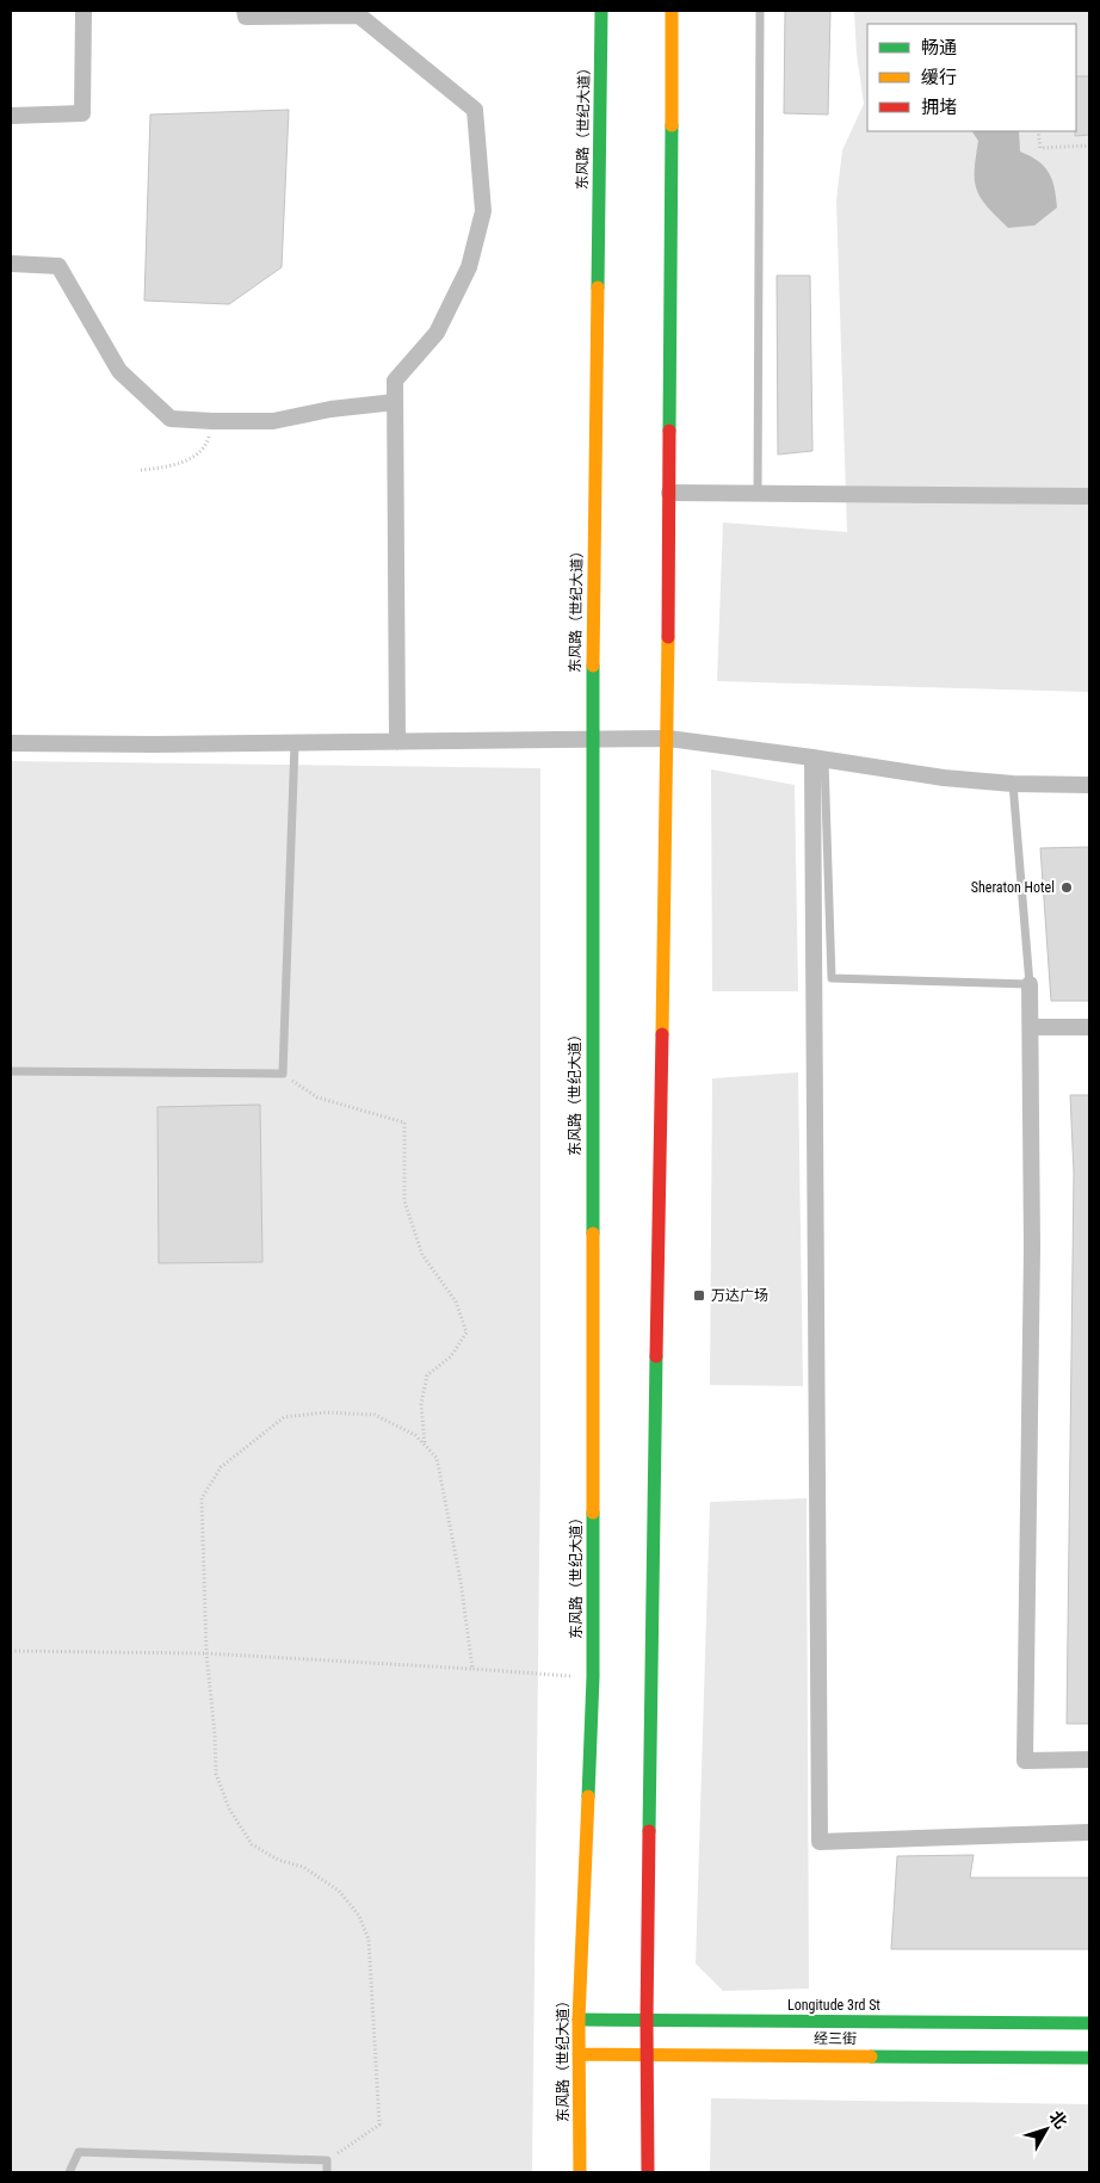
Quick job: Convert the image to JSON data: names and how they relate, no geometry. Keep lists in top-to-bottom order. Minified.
{"streets":{"main road":["东风路（世纪大道）","Longitude 3rd St","经三街"]},"crossings":[["东风路（世纪大道）","Longitude 3rd St"],["东风路（世纪大道）","经三街"]],"places":{"other":["Sheraton Hotel"],"transit":["万达广场"]},"legend":["畅通","缓行","拥堵"],"north":"top right"}
